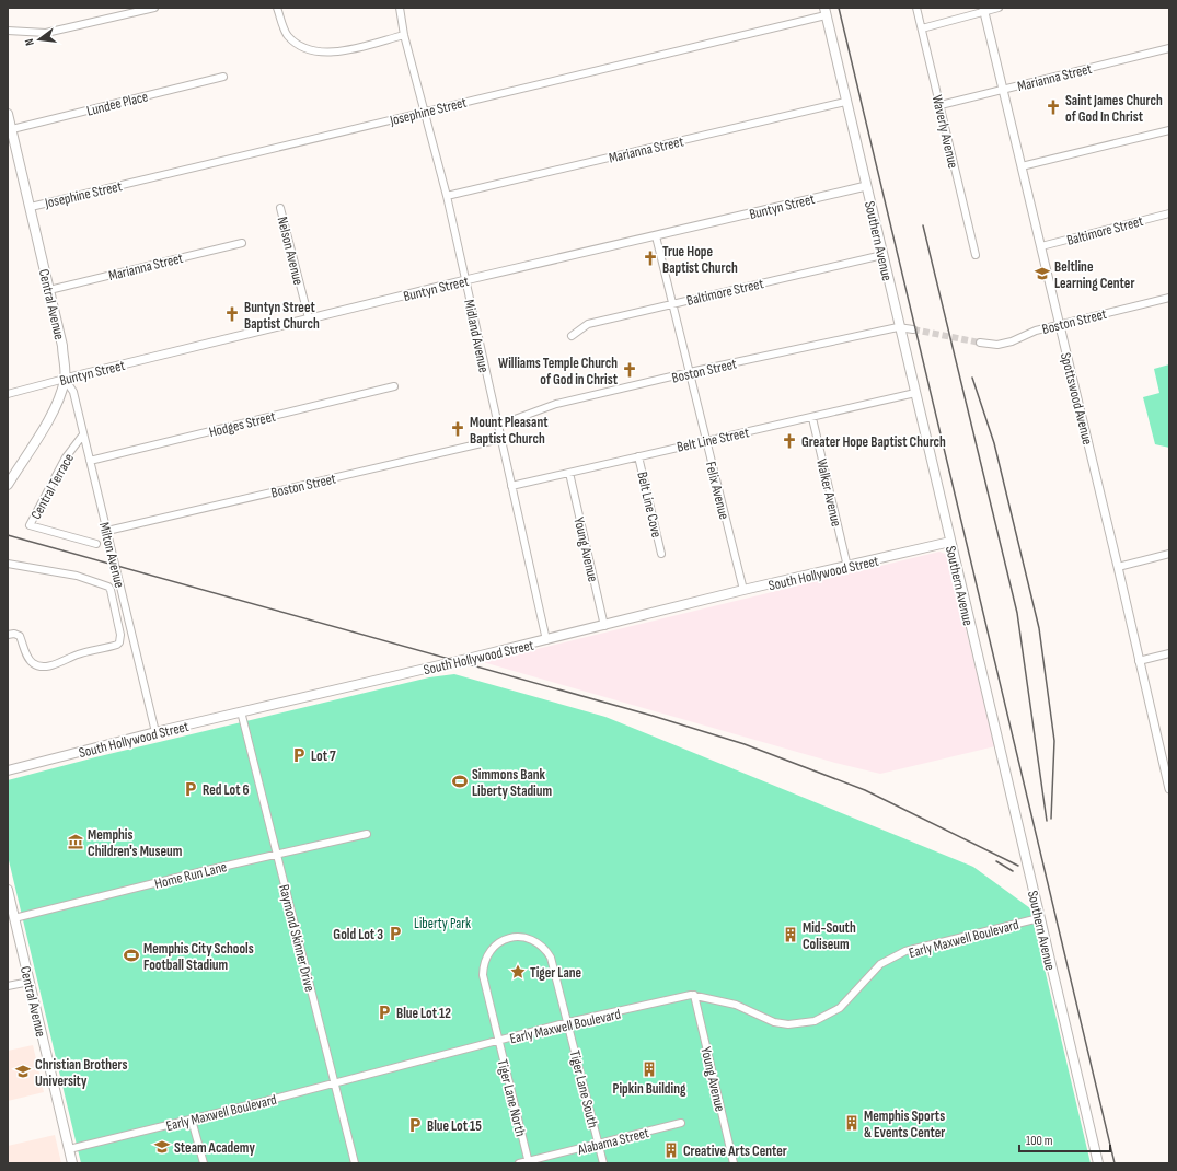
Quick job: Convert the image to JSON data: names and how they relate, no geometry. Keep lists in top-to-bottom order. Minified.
{"streets":{"main road":["Southern Avenue","Central Avenue","South Hollywood Street"],"street":["Marianna Street","Lundee Place","Josephine Street","Waverly Avenue","Buntyn Street","Baltimore Street","Nelson Avenue","Boston Street","Midland Avenue","Spottswood Avenue","Hodges Street","Belt Line Street","Central Terrace","Felix Avenue","Walker Avenue","Belt Line Cove","Young Avenue","Milton Avenue","Home Run Lane","Raymond Skinner Drive","Early Maxwell Boulevard","Tiger Lane South","Tiger Lane North","Alabama Street"]},"crossings":[["Marianna Street","Waverly Avenue"],["Marianna Street","Southern Avenue"],["Marianna Street","Central Avenue"],["Marianna Street","Midland Avenue"],["Marianna Street","Spottswood Avenue"],["Lundee Place","Central Avenue"],["Josephine Street","Southern Avenue"],["Josephine Street","Central Avenue"],["Josephine Street","Midland Avenue"],["Buntyn Street","Southern Avenue"],["Buntyn Street","Nelson Avenue"],["Buntyn Street","Central Avenue"],["Buntyn Street","Midland Avenue"],["Buntyn Street","Felix Avenue"],["Buntyn Street","Milton Avenue"],["Baltimore Street","Southern Avenue"],["Baltimore Street","Spottswood Avenue"],["Baltimore Street","Felix Avenue"],["Southern Avenue","Boston Street"],["Southern Avenue","Belt Line Street"],["Southern Avenue","South Hollywood Street"],["Southern Avenue","Early Maxwell Boulevard"],["Central Avenue","Milton Avenue"],["Central Avenue","Home Run Lane"],["Central Avenue","Early Maxwell Boulevard"],["Boston Street","Midland Avenue"],["Boston Street","Spottswood Avenue"],["Boston Street","Felix Avenue"],["Boston Street","Milton Avenue"],["Midland Avenue","Belt Line Street"],["Midland Avenue","South Hollywood Street"],["Hodges Street","Milton Avenue"],["Belt Line Street","Felix Avenue"],["Belt Line Street","Walker Avenue"],["Belt Line Street","Belt Line Cove"],["Belt Line Street","Young Avenue"],["Central Terrace","Milton Avenue"],["Felix Avenue","South Hollywood Street"],["Walker Avenue","South Hollywood Street"],["Young Avenue","South Hollywood Street"],["Young Avenue","Early Maxwell Boulevard"],["Milton Avenue","South Hollywood Street"],["South Hollywood Street","Raymond Skinner Drive"],["Home Run Lane","Raymond Skinner Drive"],["Raymond Skinner Drive","Early Maxwell Boulevard"],["Early Maxwell Boulevard","Tiger Lane South"],["Early Maxwell Boulevard","Tiger Lane North"],["Tiger Lane South","Tiger Lane North"],["Tiger Lane South","Alabama Street"],["Tiger Lane North","Alabama Street"]],"parks":["Liberty Park"],"places":{"church":["Saint James Church of God In Christ","True Hope Baptist Church","Buntyn Street Baptist Church","Williams Temple Church of God in Christ","Mount Pleasant Baptist Church","Greater Hope Baptist Church"],"school or university":["Beltline Learning Center","Christian Brothers University","Steam Academy"],"parking":["Lot 7","Red Lot 6","Gold Lot 3","Blue Lot 12","Blue Lot 15"],"sports":["Simmons Bank Liberty Stadium","Memphis City Schools Football Stadium"],"museum":["Memphis Children's Museum"],"building":["Mid-South Coliseum","Pipkin Building","Memphis Sports & Events Center","Creative Arts Center"],"place":["Tiger Lane"]},"scale_bar":"100 m","north":"left"}
